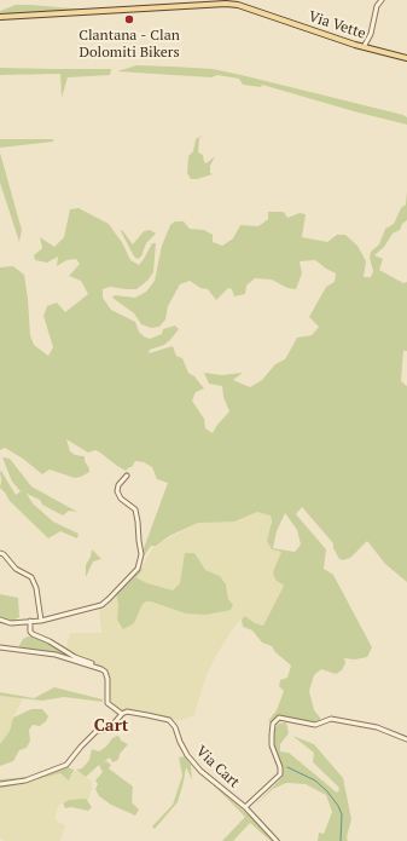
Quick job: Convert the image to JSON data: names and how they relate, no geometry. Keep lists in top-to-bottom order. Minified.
{"streets":{"main road":["Via Vette"],"street":["Via Cart"]},"districts":["Cart"],"places":["Clantana - Clan Dolomiti Bikers"]}
